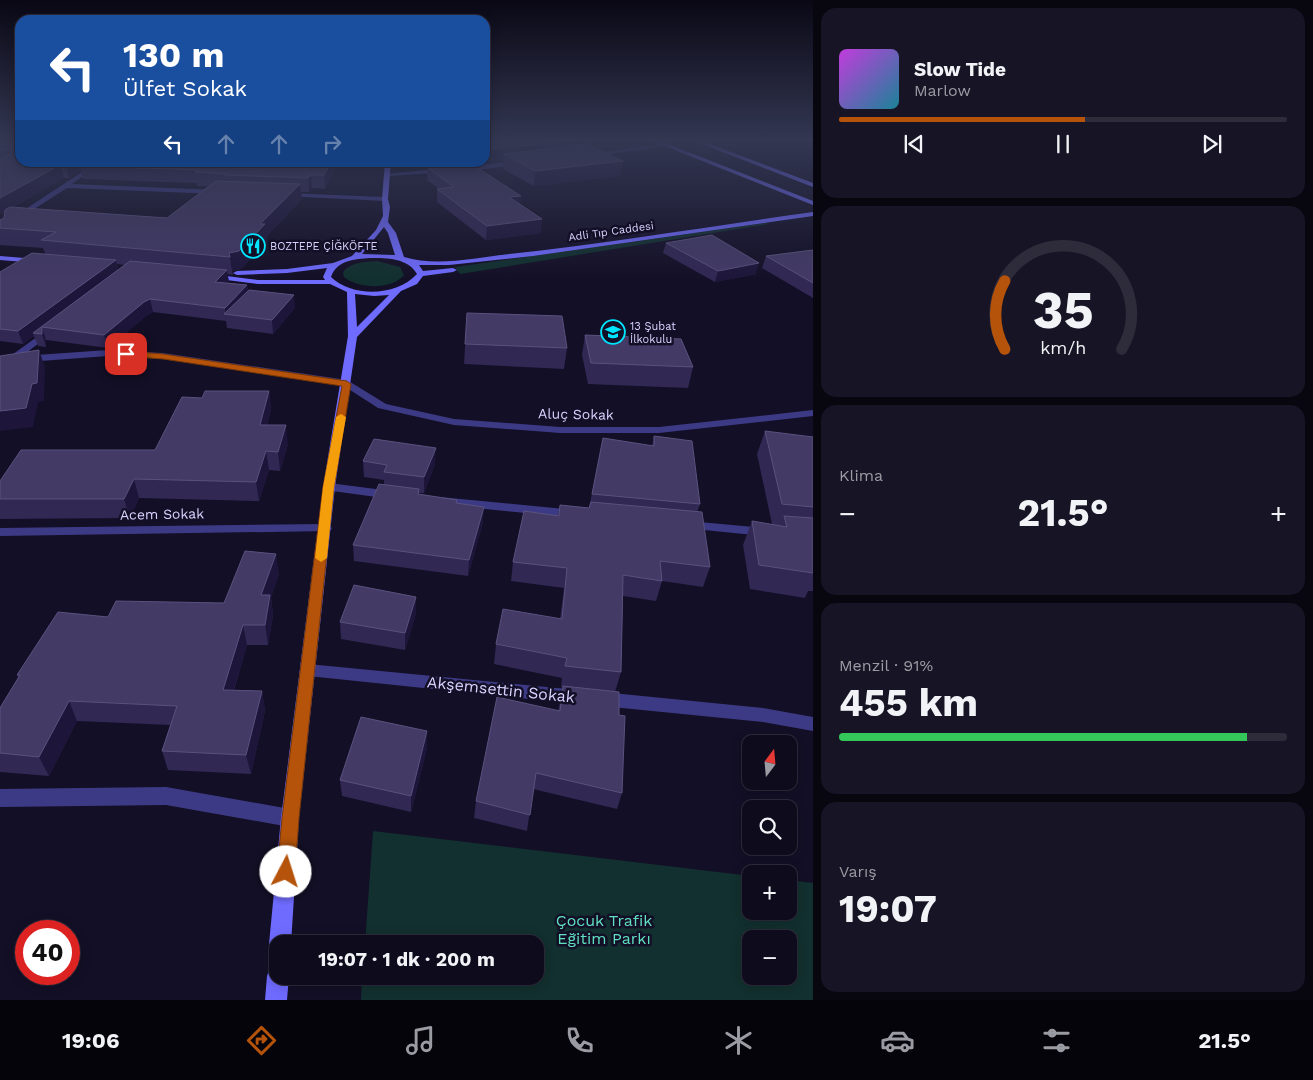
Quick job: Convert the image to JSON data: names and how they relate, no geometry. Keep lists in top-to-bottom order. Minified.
{"streets":{"street":["Adli Tıp Caddesi","Aluç Sokak","Acem Sokak","Akşemsettin Sokak"]},"parks":["Çocuk Trafik Eğitim Parkı"],"places":{"restaurant":["BOZTEPE ÇİĞKÖFTE"],"school or university":["13 Şubat İlkokulu"]},"north":"top","page":{"turn":["130 m","Ülfet Sokak"],"song":["Slow Tide","Marlow"],"tile":["Klima",["Menzil · 91%","455 km"],["Varış","19:07"]],"heat":["−","21.5°","+"],"map_buttons":["+","−"],"limit":"40","trip":"19:07 · 1 dk · 200 m","tabs":["19:06","21.5°"],"gauge":["35","km/h"]}}
